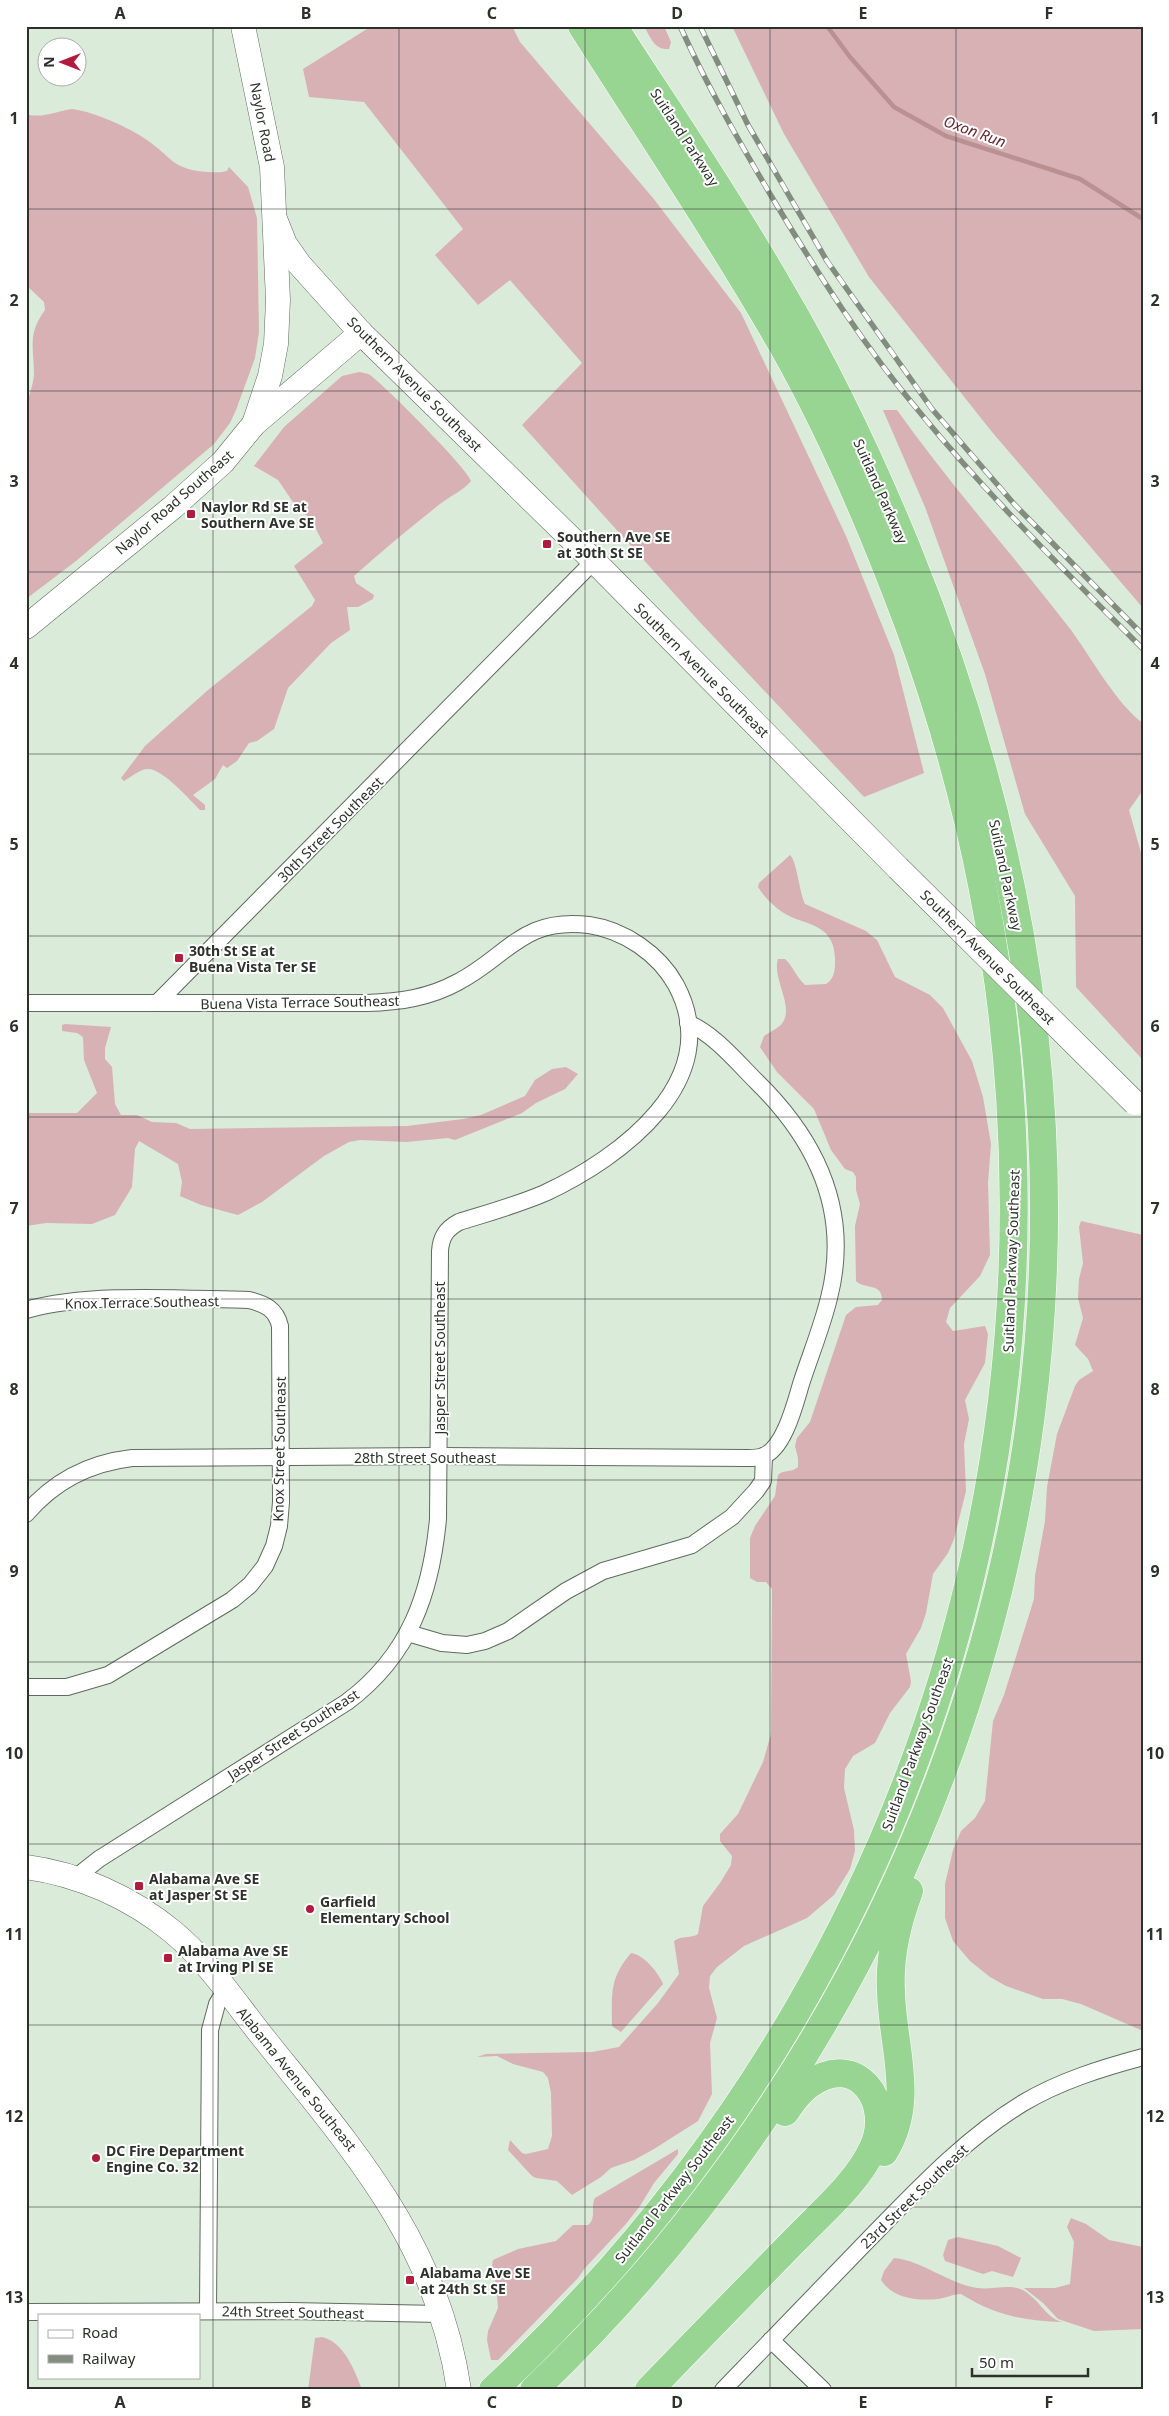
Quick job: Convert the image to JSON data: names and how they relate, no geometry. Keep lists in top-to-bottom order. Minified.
{"streets":{"highway":["Suitland Parkway","Suitland Parkway Southeast"],"main road":["Naylor Road","Southern Avenue Southeast","Naylor Road Southeast","Alabama Avenue Southeast"],"street":["30th Street Southeast","Buena Vista Terrace Southeast","Knox Terrace Southeast","Jasper Street Southeast","Knox Street Southeast","28th Street Southeast","23rd Street Southeast","24th Street Southeast"]},"crossings":[["Naylor Road","Southern Avenue Southeast"],["Naylor Road","Naylor Road Southeast"],["Suitland Parkway","Suitland Parkway Southeast"],["Southern Avenue Southeast","Naylor Road Southeast"],["Southern Avenue Southeast","30th Street Southeast"],["30th Street Southeast","Buena Vista Terrace Southeast"],["Buena Vista Terrace Southeast","Jasper Street Southeast"],["Knox Terrace Southeast","Knox Street Southeast"],["Jasper Street Southeast","28th Street Southeast"],["Jasper Street Southeast","Alabama Avenue Southeast"],["Knox Street Southeast","28th Street Southeast"],["Alabama Avenue Southeast","24th Street Southeast"]],"water":["Oxon Run"],"places":{"transit":["Naylor Rd SE at Southern Ave SE","Southern Ave SE at 30th St SE","30th St SE at Buena Vista Ter SE","Alabama Ave SE at Jasper St SE","Alabama Ave SE at Irving Pl SE","Alabama Ave SE at 24th St SE"],"other":["Garfield Elementary School","DC Fire Department Engine Co. 32"]},"legend":["Road","Railway"],"scale_bar":"50 m","north":"left","grid":{"columns":["A","B","C","D","E","F"],"rows":["1","2","3","4","5","6","7","8","9","10","11","12","13"]}}
